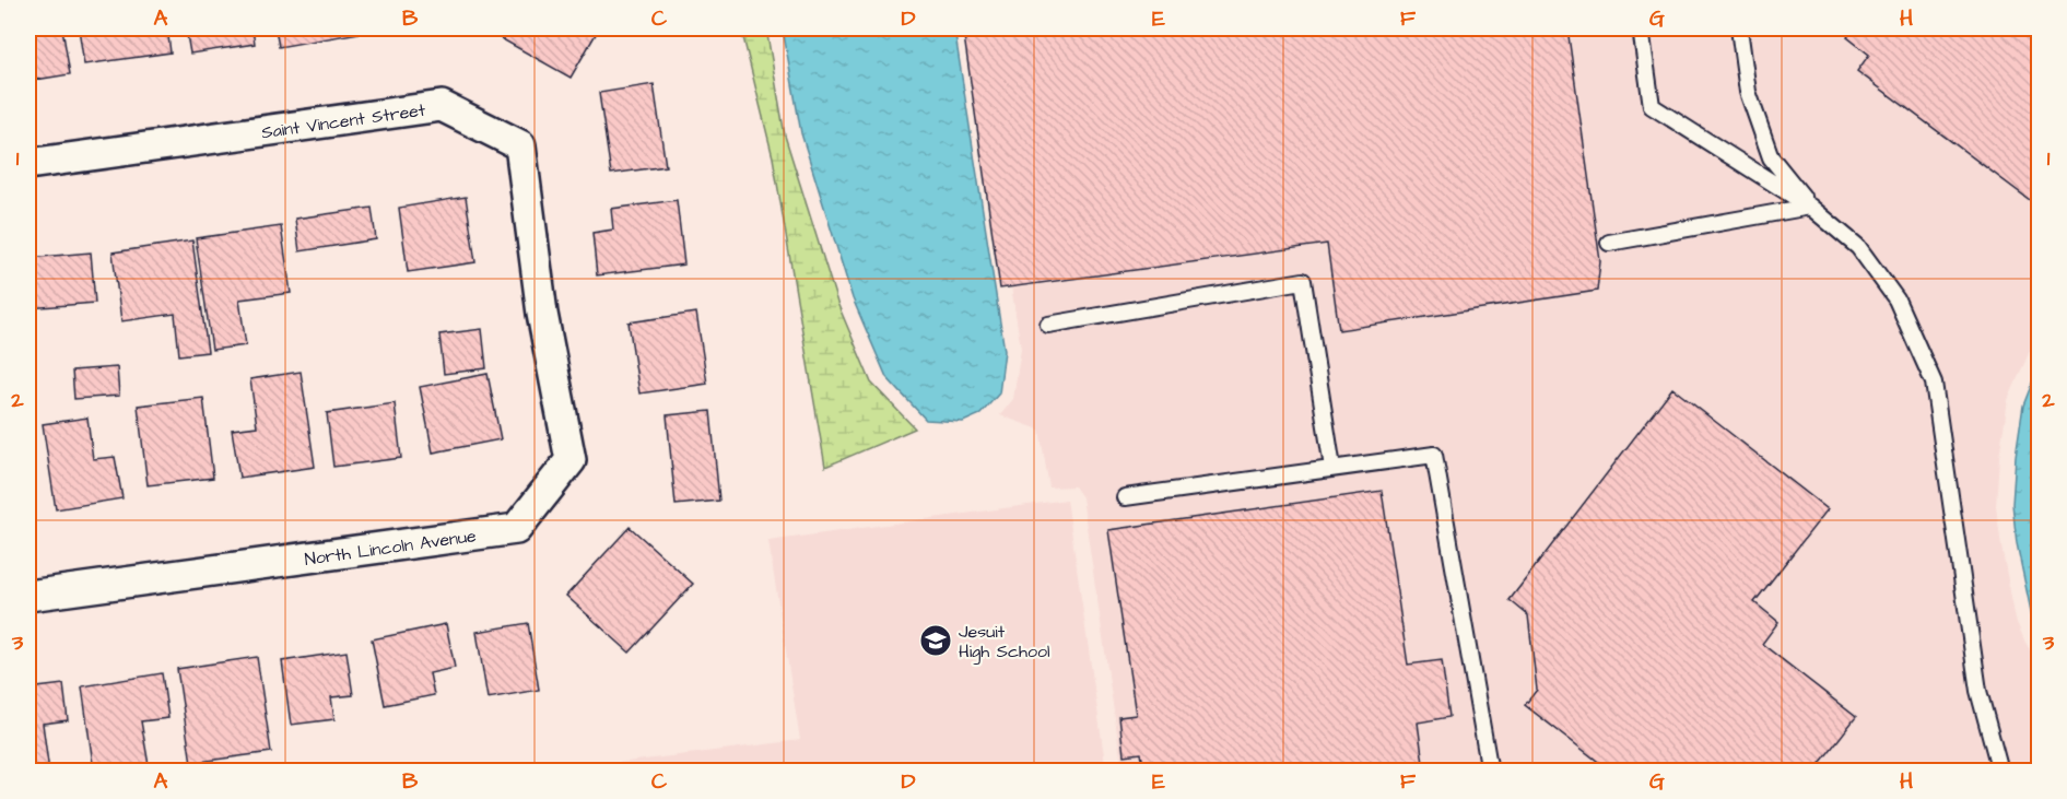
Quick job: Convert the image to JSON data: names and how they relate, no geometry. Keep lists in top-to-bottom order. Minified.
{"streets":{"street":["Saint Vincent Street","North Lincoln Avenue"]},"crossings":[["Saint Vincent Street","North Lincoln Avenue"]],"places":{"school or university":["Jesuit High School"]},"grid":{"columns":["A","B","C","D","E","F","G","H"],"rows":["1","2","3"]}}
